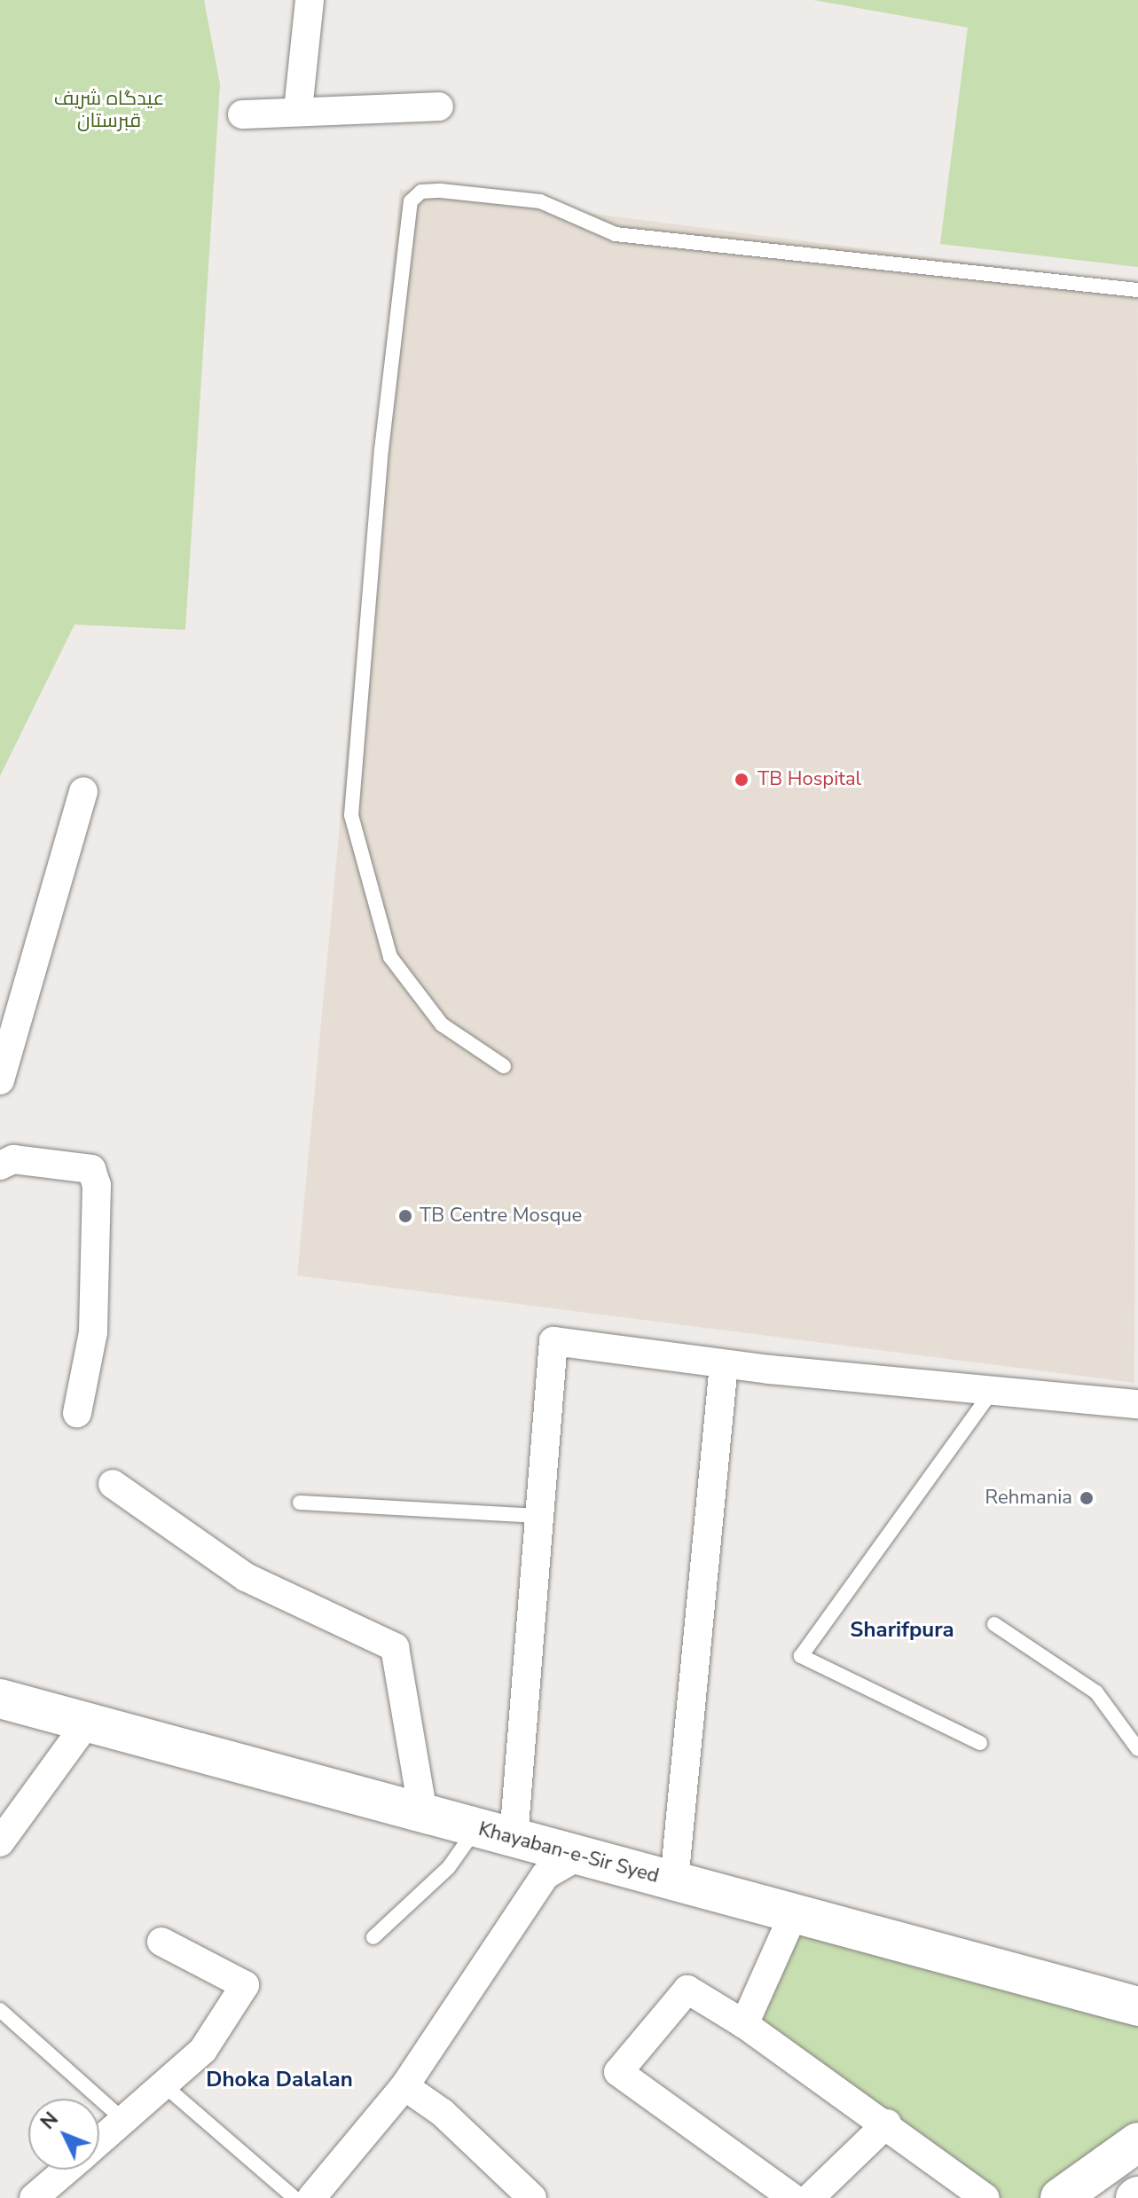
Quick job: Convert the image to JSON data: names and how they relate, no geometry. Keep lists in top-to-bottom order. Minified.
{"streets":{"main road":["Khayaban-e-Sir Syed"]},"districts":["Sharifpura","Dhoka Dalalan"],"parks":["عیدگاہ شریف قبرستان"],"places":["TB Hospital","TB Centre Mosque","Rehmania"],"north":"top left"}
